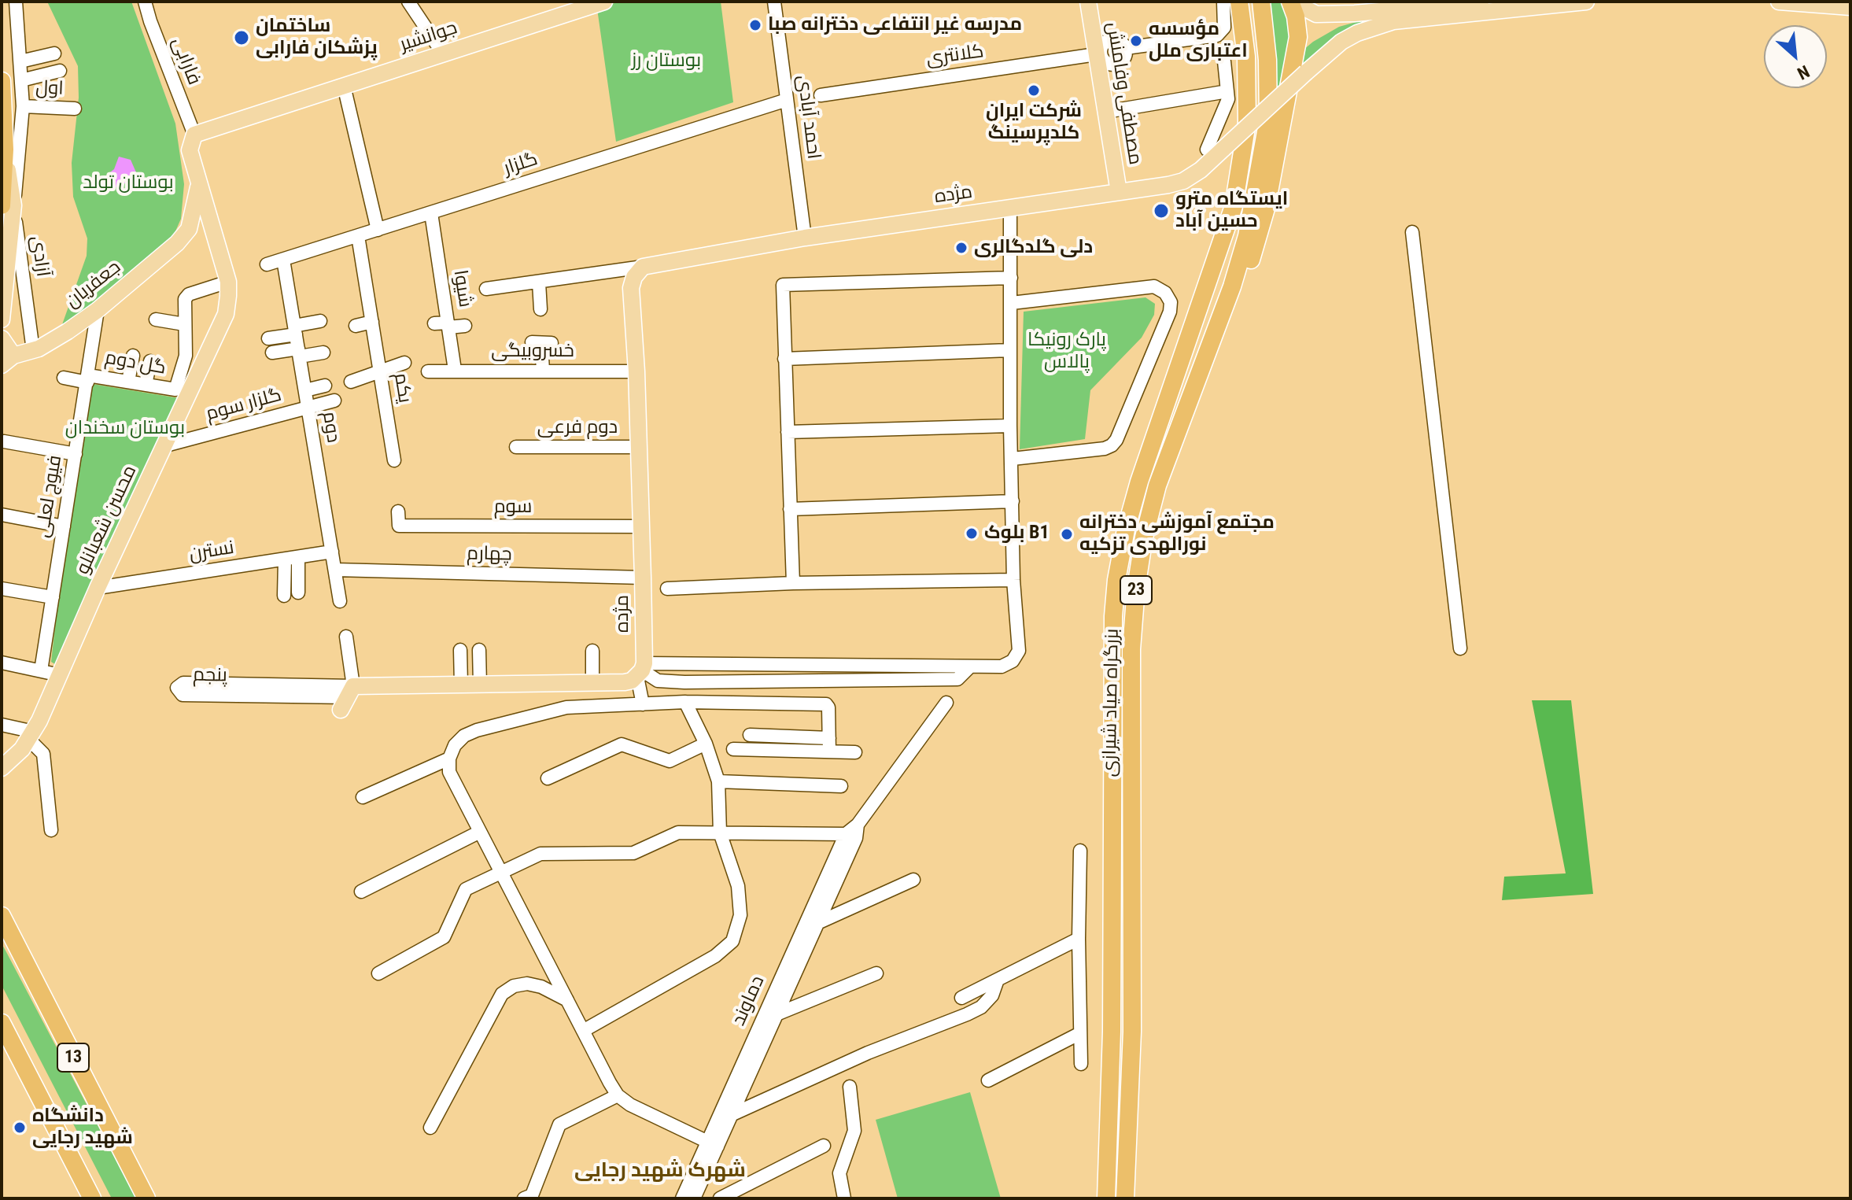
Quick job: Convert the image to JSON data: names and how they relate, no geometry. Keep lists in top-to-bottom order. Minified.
{"streets":{"highway":["23","بزرگراه صیاد شیرازی","13"],"main road":["جوانشیر","مصطفی وفامنش","مژده","جعفریان","محسن شعبانلو"],"street":["کلانتری","فارابی","اول","احمد آبادی","گلزار","آزادی","شیوا","خسروبیگی","گل دوم","یکم","گلزار سوم","دوم","دوم فرعی","فیوج لعلی","سوم","نسترن","چهارم","پنجم","دماوند"]},"crossings":[["جوانشیر","فارابی"],["جوانشیر","محسن شعبانلو"],["کلانتری","مصطفی وفامنش"],["فارابی","محسن شعبانلو"],["اول","آزادی"],["مصطفی وفامنش","مژده"],["احمد آبادی","گلزار"],["احمد آبادی","مژده"],["گلزار","شیوا"],["گلزار","یکم"],["گلزار","دوم"],["مژده","خسروبیگی"],["مژده","دوم فرعی"],["مژده","سوم"],["مژده","چهارم"],["آزادی","جعفریان"],["جعفریان","فیوج لعلی"],["شیوا","خسروبیگی"],["گل دوم","فیوج لعلی"],["گلزار سوم","دوم"],["گلزار سوم","محسن شعبانلو"],["دوم","نسترن"],["دوم","چهارم"],["محسن شعبانلو","نسترن"]],"districts":["شهرک شهید رجایی"],"parks":["بوستان رز","بوستان تولد","پارک رونیکا پالاس","بوستان سخندان"],"places":["مدرسه غیر انتفاعی دخترانه صبا","ساختمان پزشکان فارابی","مؤسسه اعتباری ملل","شرکت ایران کلدپرسینگ","ایستگاه مترو حسین آباد","دلی گلدگالری","بلوک B1","مجتمع آموزشی دخترانه نورالهدی تزکیه","دانشگاه شهید رجایی"],"north":"bottom right"}
